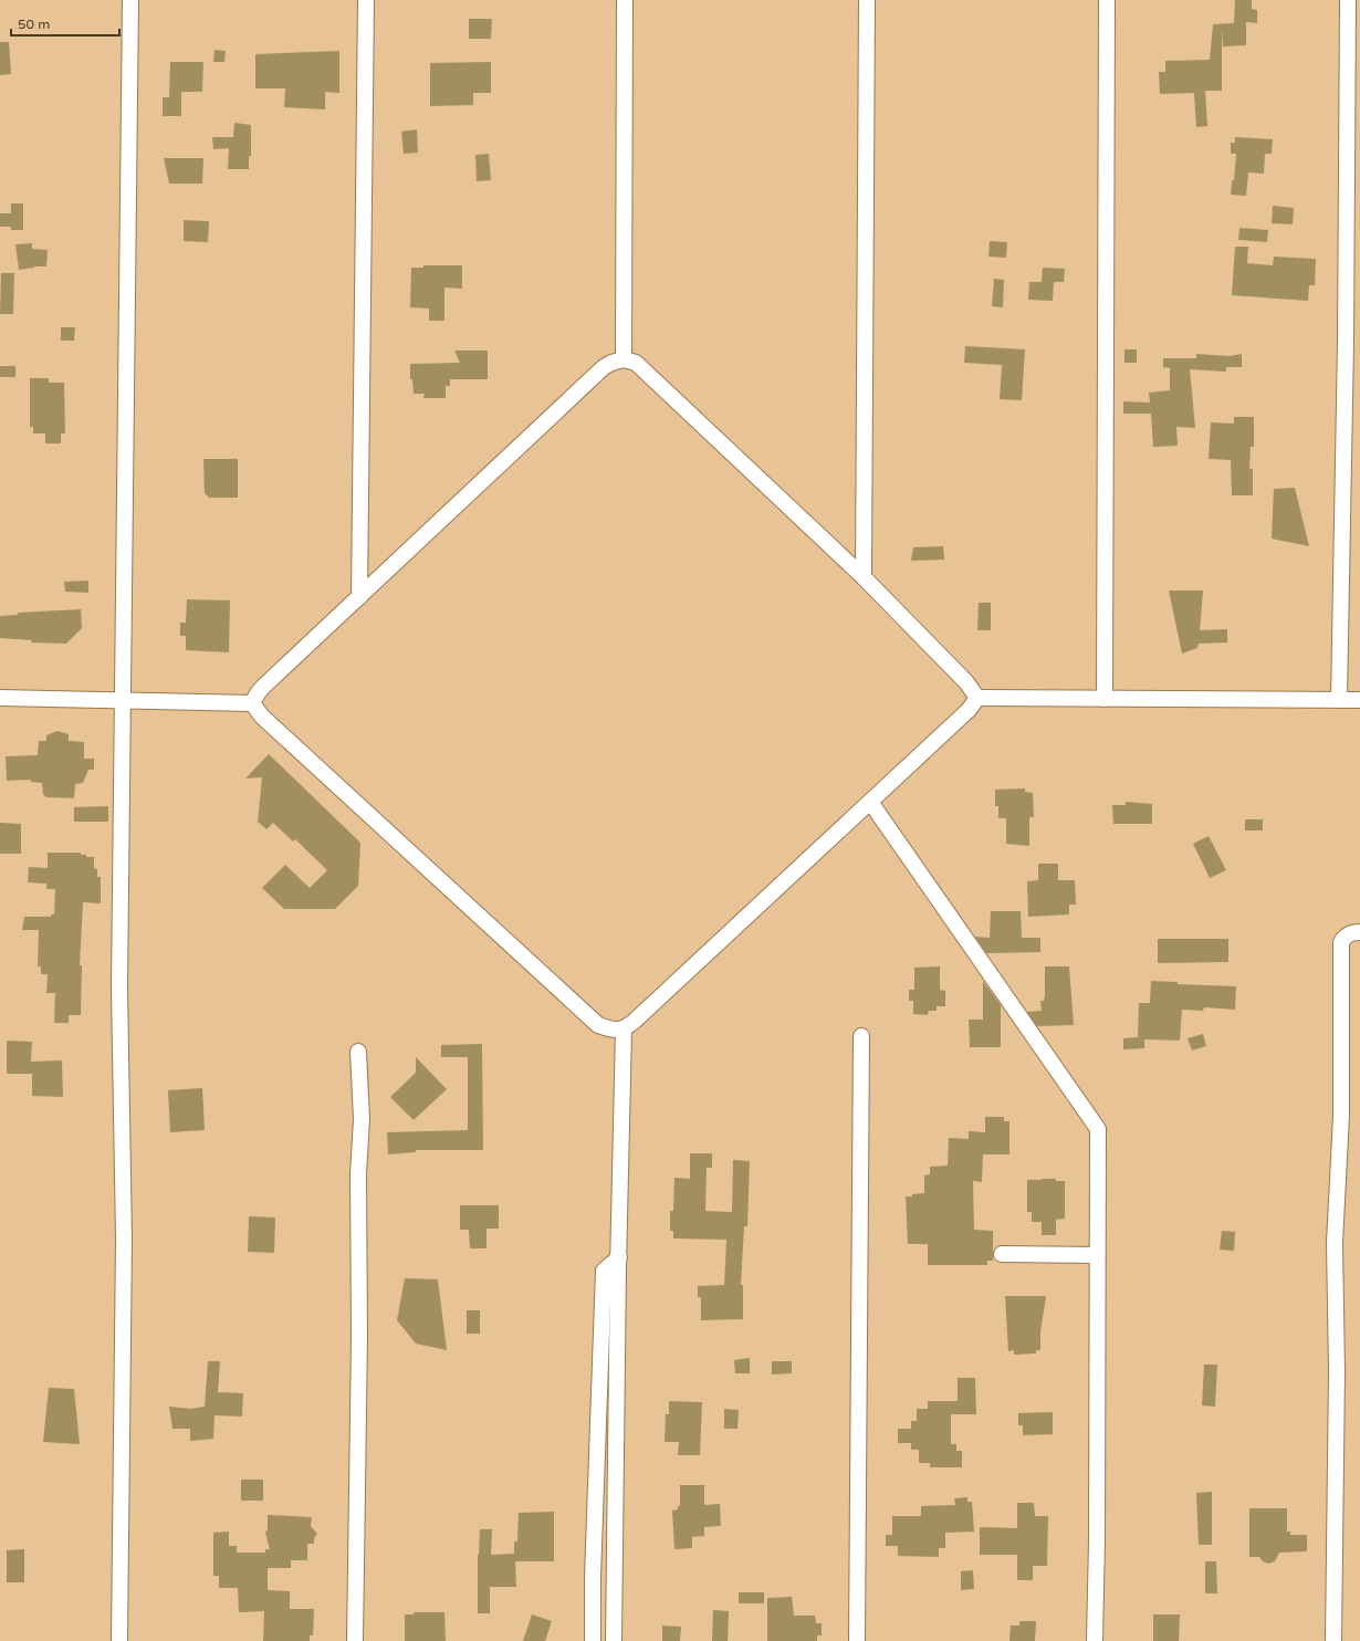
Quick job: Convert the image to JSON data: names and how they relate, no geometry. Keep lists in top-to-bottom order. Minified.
{"scale_bar":"50 m"}
